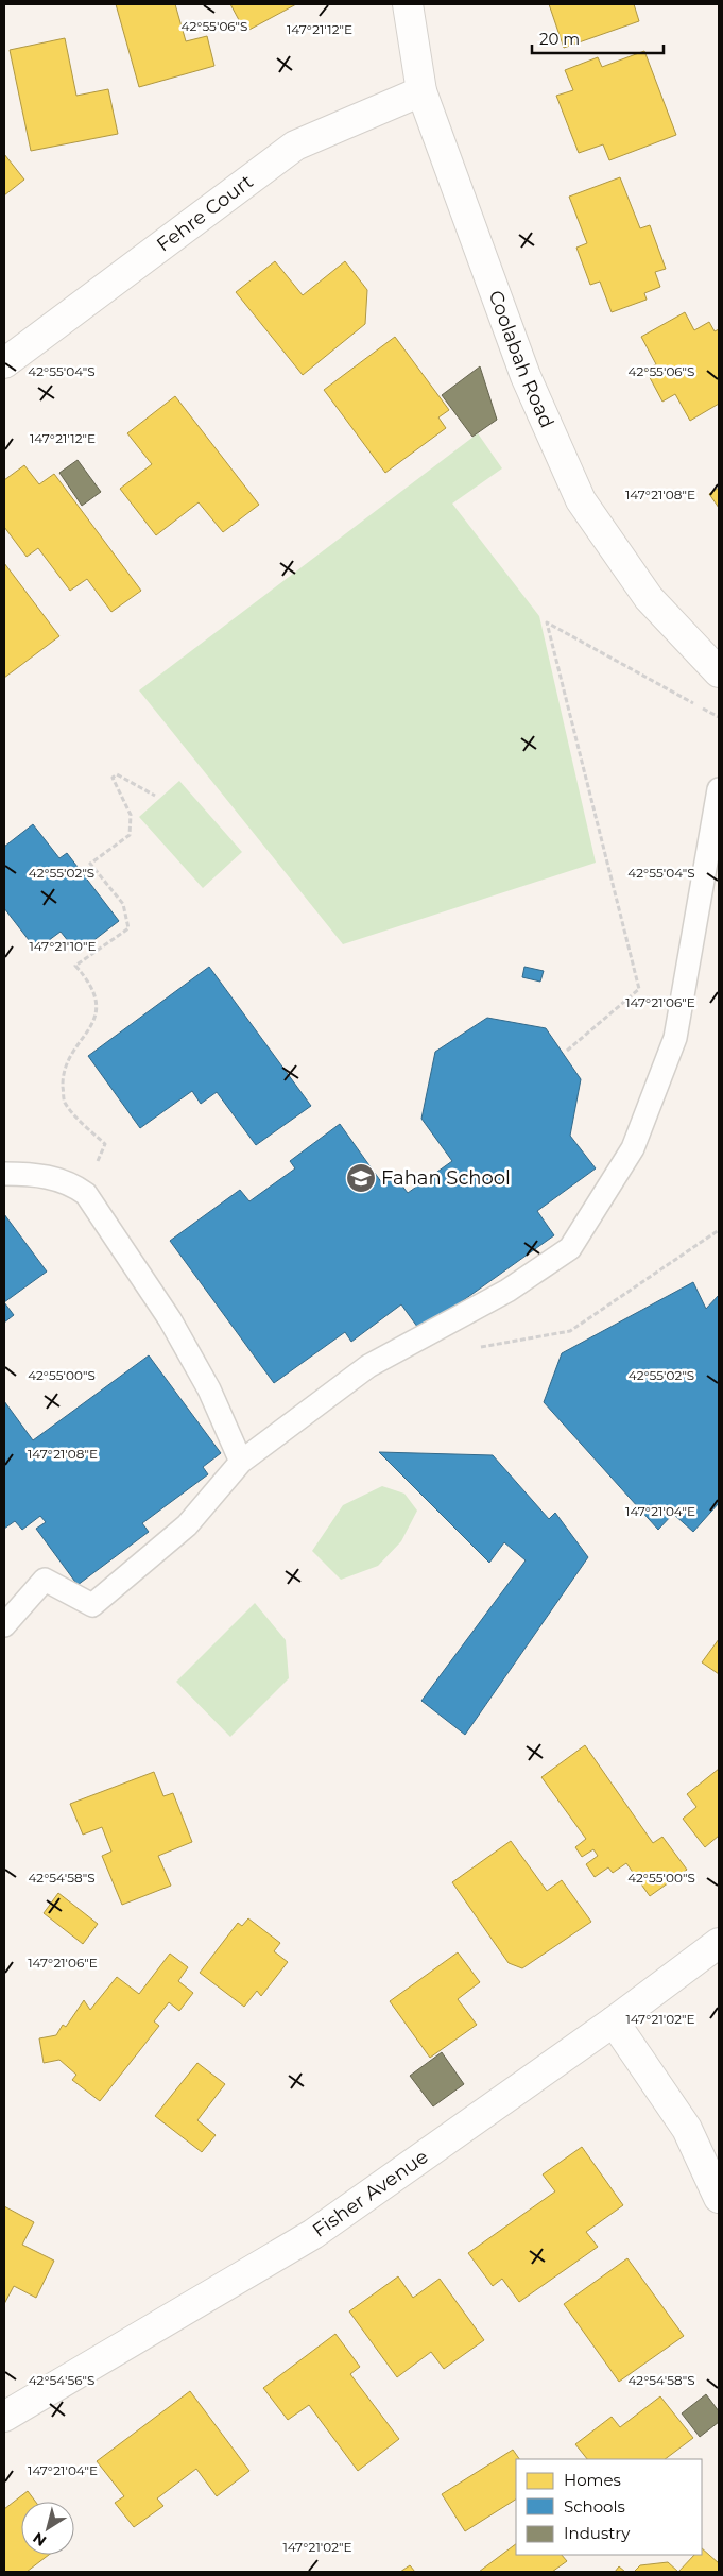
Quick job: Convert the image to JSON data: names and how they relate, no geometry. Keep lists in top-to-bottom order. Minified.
{"streets":{"street":["Fehre Court","Coolabah Road","Fisher Avenue"]},"crossings":[["Fehre Court","Coolabah Road"]],"places":{"school or university":["Fahan School"]},"legend":["Homes","Schools","Industry"],"scale_bar":"20 m","north":"bottom left","coordinates":["42°55'06\"S","147°21'12\"E","42°55'04\"S","147°21'08\"E","42°55'02\"S","147°21'10\"E","147°21'06\"E","42°55'00\"S","147°21'04\"E","42°54'58\"S","147°21'02\"E","42°54'56\"S"]}
